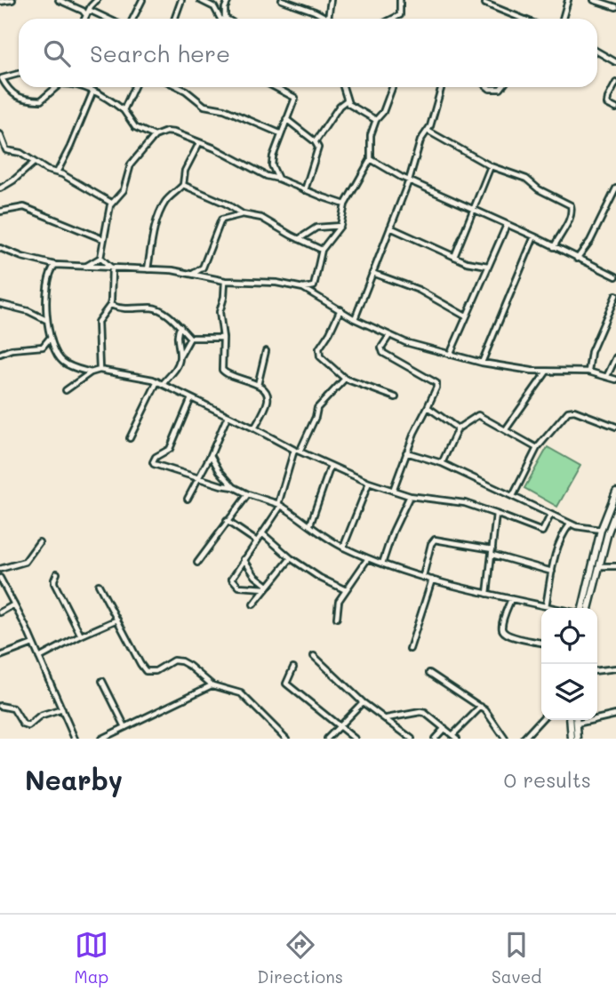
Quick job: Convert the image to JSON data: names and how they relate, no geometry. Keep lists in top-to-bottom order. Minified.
{"page":{"search":"Search here","heading":["Nearby","0 results"],"nav":["Map","Directions","Saved"]}}
